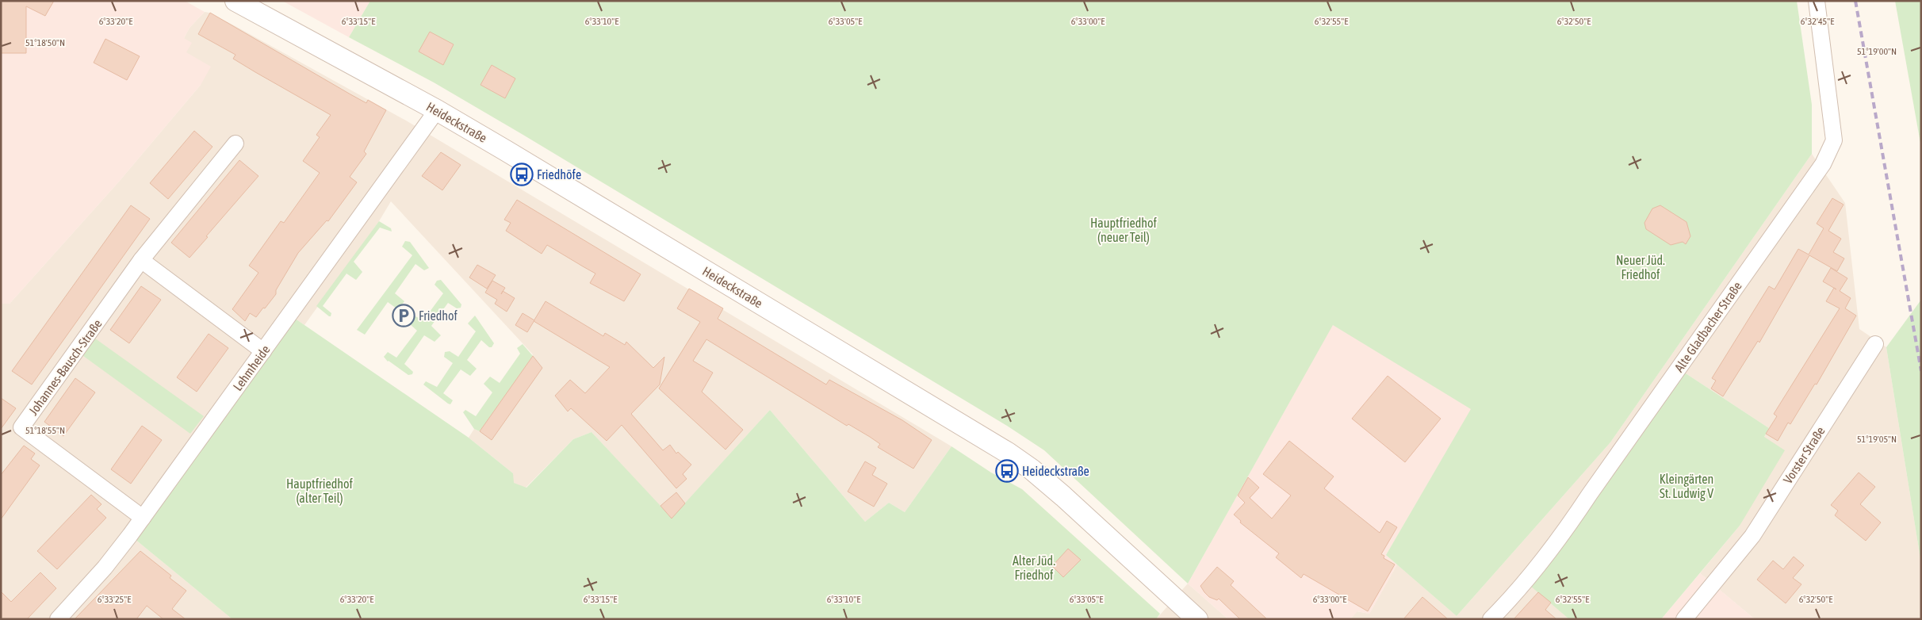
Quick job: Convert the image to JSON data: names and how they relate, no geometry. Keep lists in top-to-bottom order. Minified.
{"streets":{"street":["Heideckstraße","Alte Gladbacher Straße","Johannes-Bausch-Straße","Lehmheide","Vorster Straße"]},"crossings":[["Heideckstraße","Lehmheide"],["Johannes-Bausch-Straße","Lehmheide"]],"parks":["Hauptfriedhof (neuer Teil)","Neuer Jüd. Friedhof","Kleingärten St. Ludwig V","Hauptfriedhof (alter Teil)","Alter Jüd. Friedhof"],"places":{"bus stop":["Friedhöfe","Heideckstraße"],"parking":["Friedhof"]},"coordinates":["6°33'20\"E","6°33'15\"E","6°32'50\"E","6°32'45\"E","6°33'10\"E","6°33'05\"E","6°33'00\"E","6°32'55\"E","51°18'50\"N","51°19'00\"N","51°18'55\"N","51°19'05\"N","6°33'25\"E"]}
